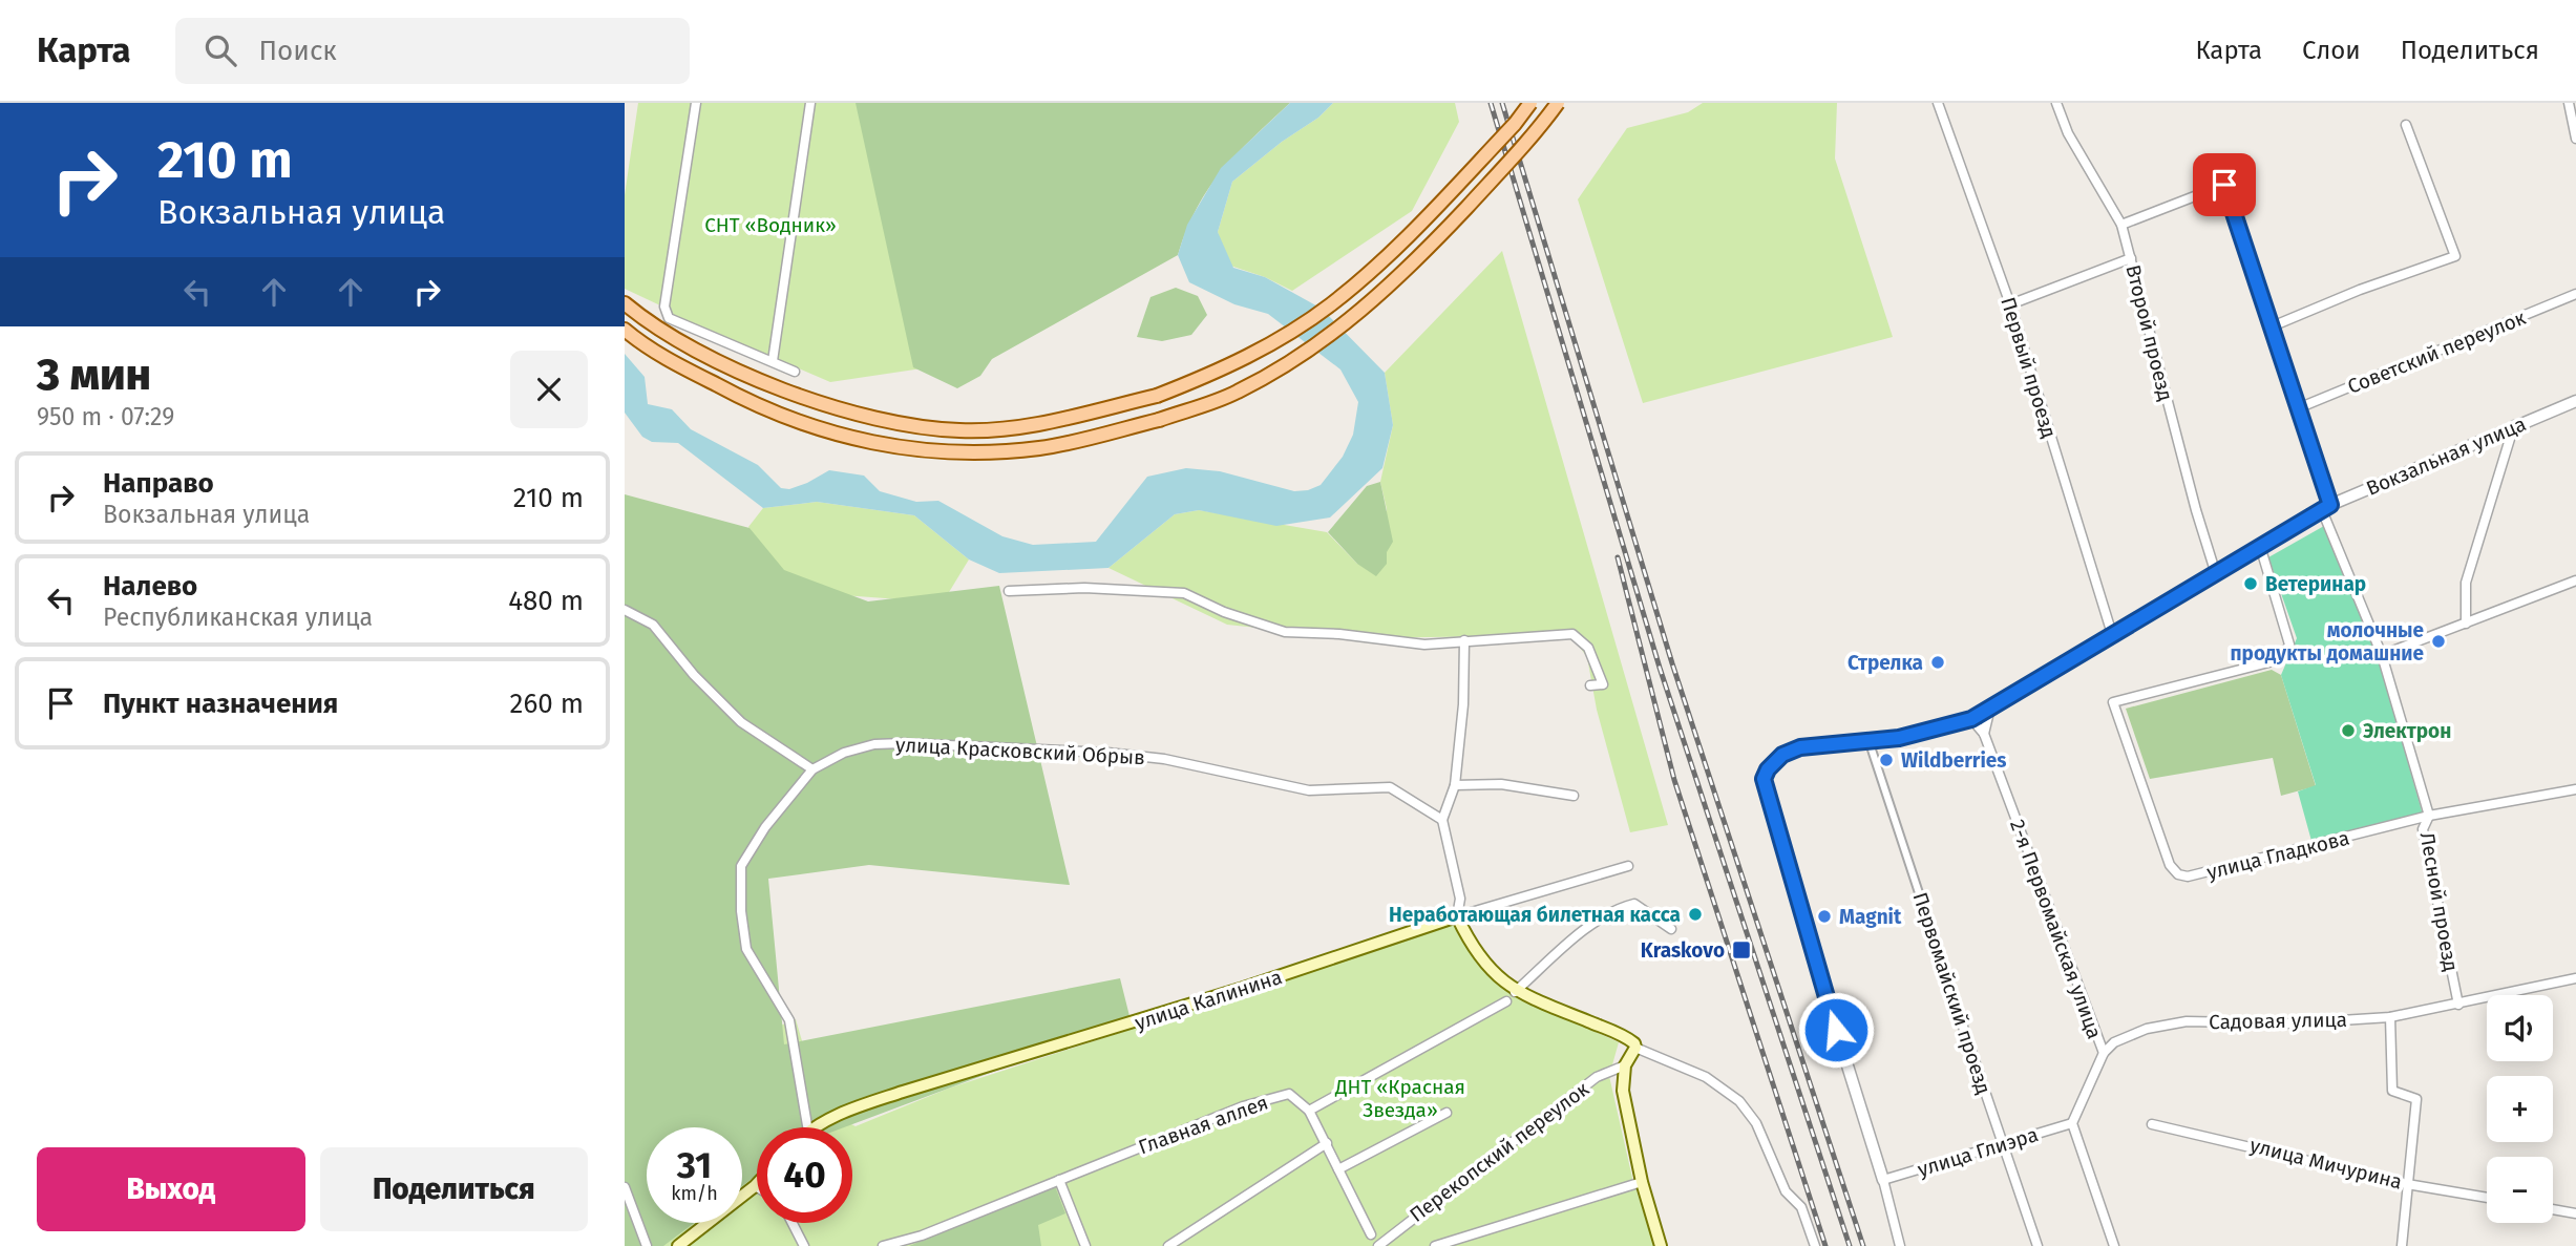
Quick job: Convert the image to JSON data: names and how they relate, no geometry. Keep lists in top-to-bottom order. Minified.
{"streets":{"main road":["улица Калинина"],"street":["Второй проезд","Советский переулок","Первый проезд","Вокзальная улица","улица Красковский Обрыв","улица Гладкова","Лесной проезд","2-я Первомайская улица","Первомайский проезд","Садовая улица","Главная аллея","Перекопский переулок","улица Глиэра","улица Мичурина"]},"crossings":[["Второй проезд","Вокзальная улица"],["Второй проезд","Лесной проезд"],["Советский переулок","Лесной проезд"],["Первый проезд","Вокзальная улица"],["Вокзальная улица","улица Гладкова"],["Вокзальная улица","Лесной проезд"],["Вокзальная улица","2-я Первомайская улица"],["Вокзальная улица","Первомайский проезд"],["Вокзальная улица","улица Глиэра"],["улица Гладкова","Лесной проезд"],["Лесной проезд","Садовая улица"],["2-я Первомайская улица","Садовая улица"],["2-я Первомайская улица","улица Глиэра"],["Первомайский проезд","улица Глиэра"]],"parks":["СНТ «Водник»","ДНТ «Красная Звезда»"],"places":{"other":["Ветеринар","молочные продукты домашние","Стрелка","Электрон","Wildberries","Неработающая билетная касса","Magnit"],"transit":["Kraskovo"]},"page":{"header":"Карта","search":"Поиск","nav":["Карта","Слои","Поделиться"],"turn":["210 m","Вокзальная улица"],"heading":["3 мин","950 m · 07:29"],"list":[{"name":"Направо","note":"Вокзальная улица","value":"210 m"},{"name":"Налево","note":"Республиканская улица","value":"480 m"},{"name":"Пункт назначения","value":"260 m"}],"map_buttons":["+","−"],"speed":"31 km/h","limit":"40","buttons":["Выход","Поделиться"]}}
